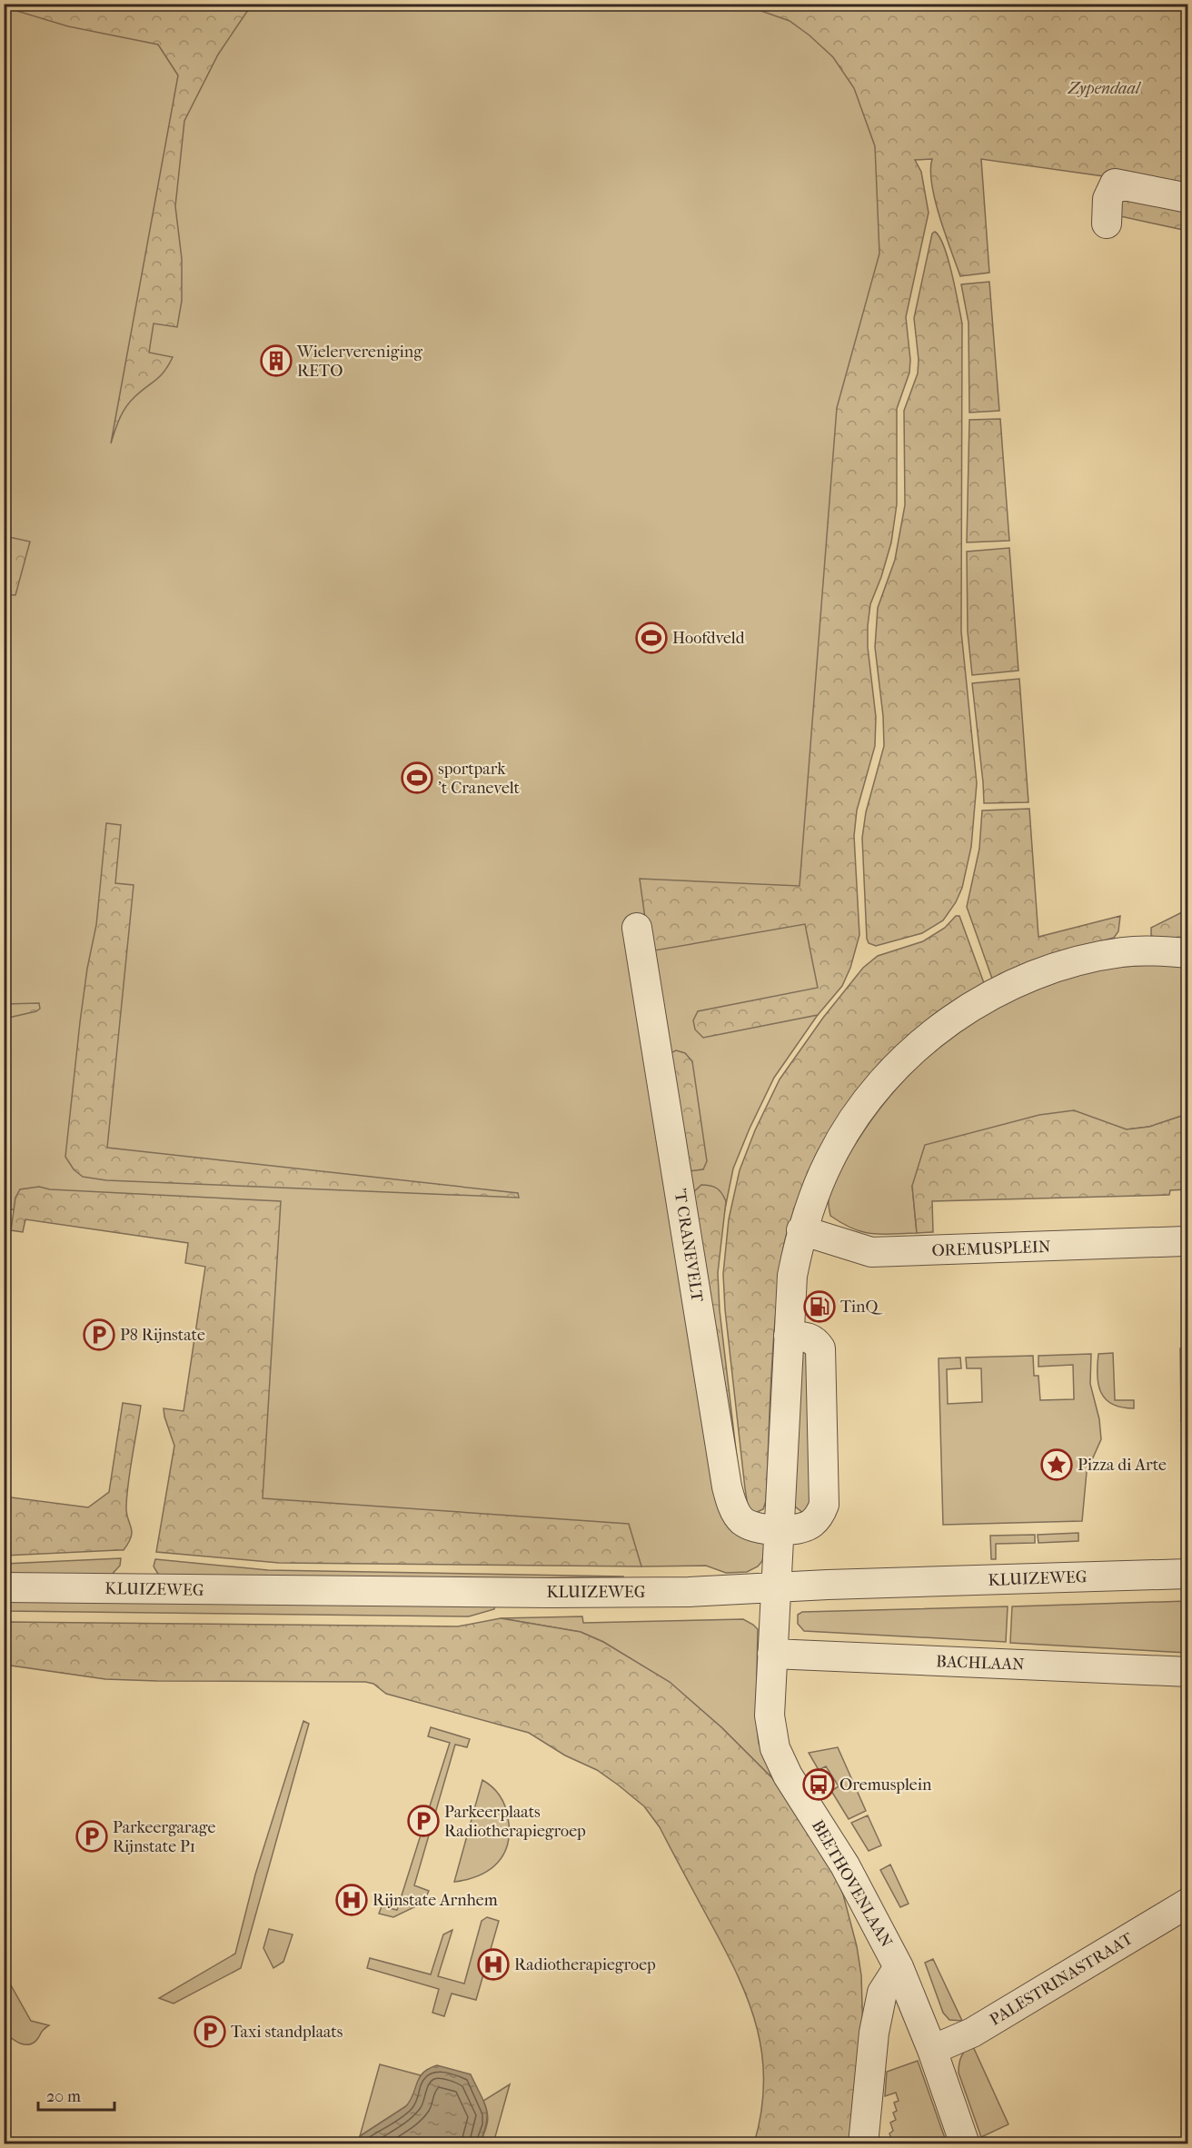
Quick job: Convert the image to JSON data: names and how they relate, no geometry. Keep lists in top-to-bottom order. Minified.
{"streets":{"street":["'T CRANEVELT","OREMUSPLEIN","KLUIZEWEG","BACHLAAN","BEETHOVENLAAN","PALESTRINASTRAAT"]},"crossings":[["'T CRANEVELT","BEETHOVENLAAN"],["OREMUSPLEIN","BEETHOVENLAAN"],["KLUIZEWEG","BEETHOVENLAAN"],["BACHLAAN","BEETHOVENLAAN"],["BEETHOVENLAAN","PALESTRINASTRAAT"]],"parks":["Zypendaal"],"places":{"building":["Wielervereniging RETO"],"sports":["Hoofdveld","sportpark 't Cranevelt"],"fuel station":["TinQ"],"parking":["P8 Rijnstate","Parkeerplaats Radiotherapiegroep","Parkeergarage Rijnstate P1","Taxi standplaats"],"place":["Pizza di Arte"],"bus stop":["Oremusplein"],"hospital":["Rijnstate Arnhem","Radiotherapiegroep"]},"scale_bar":"20 m"}
